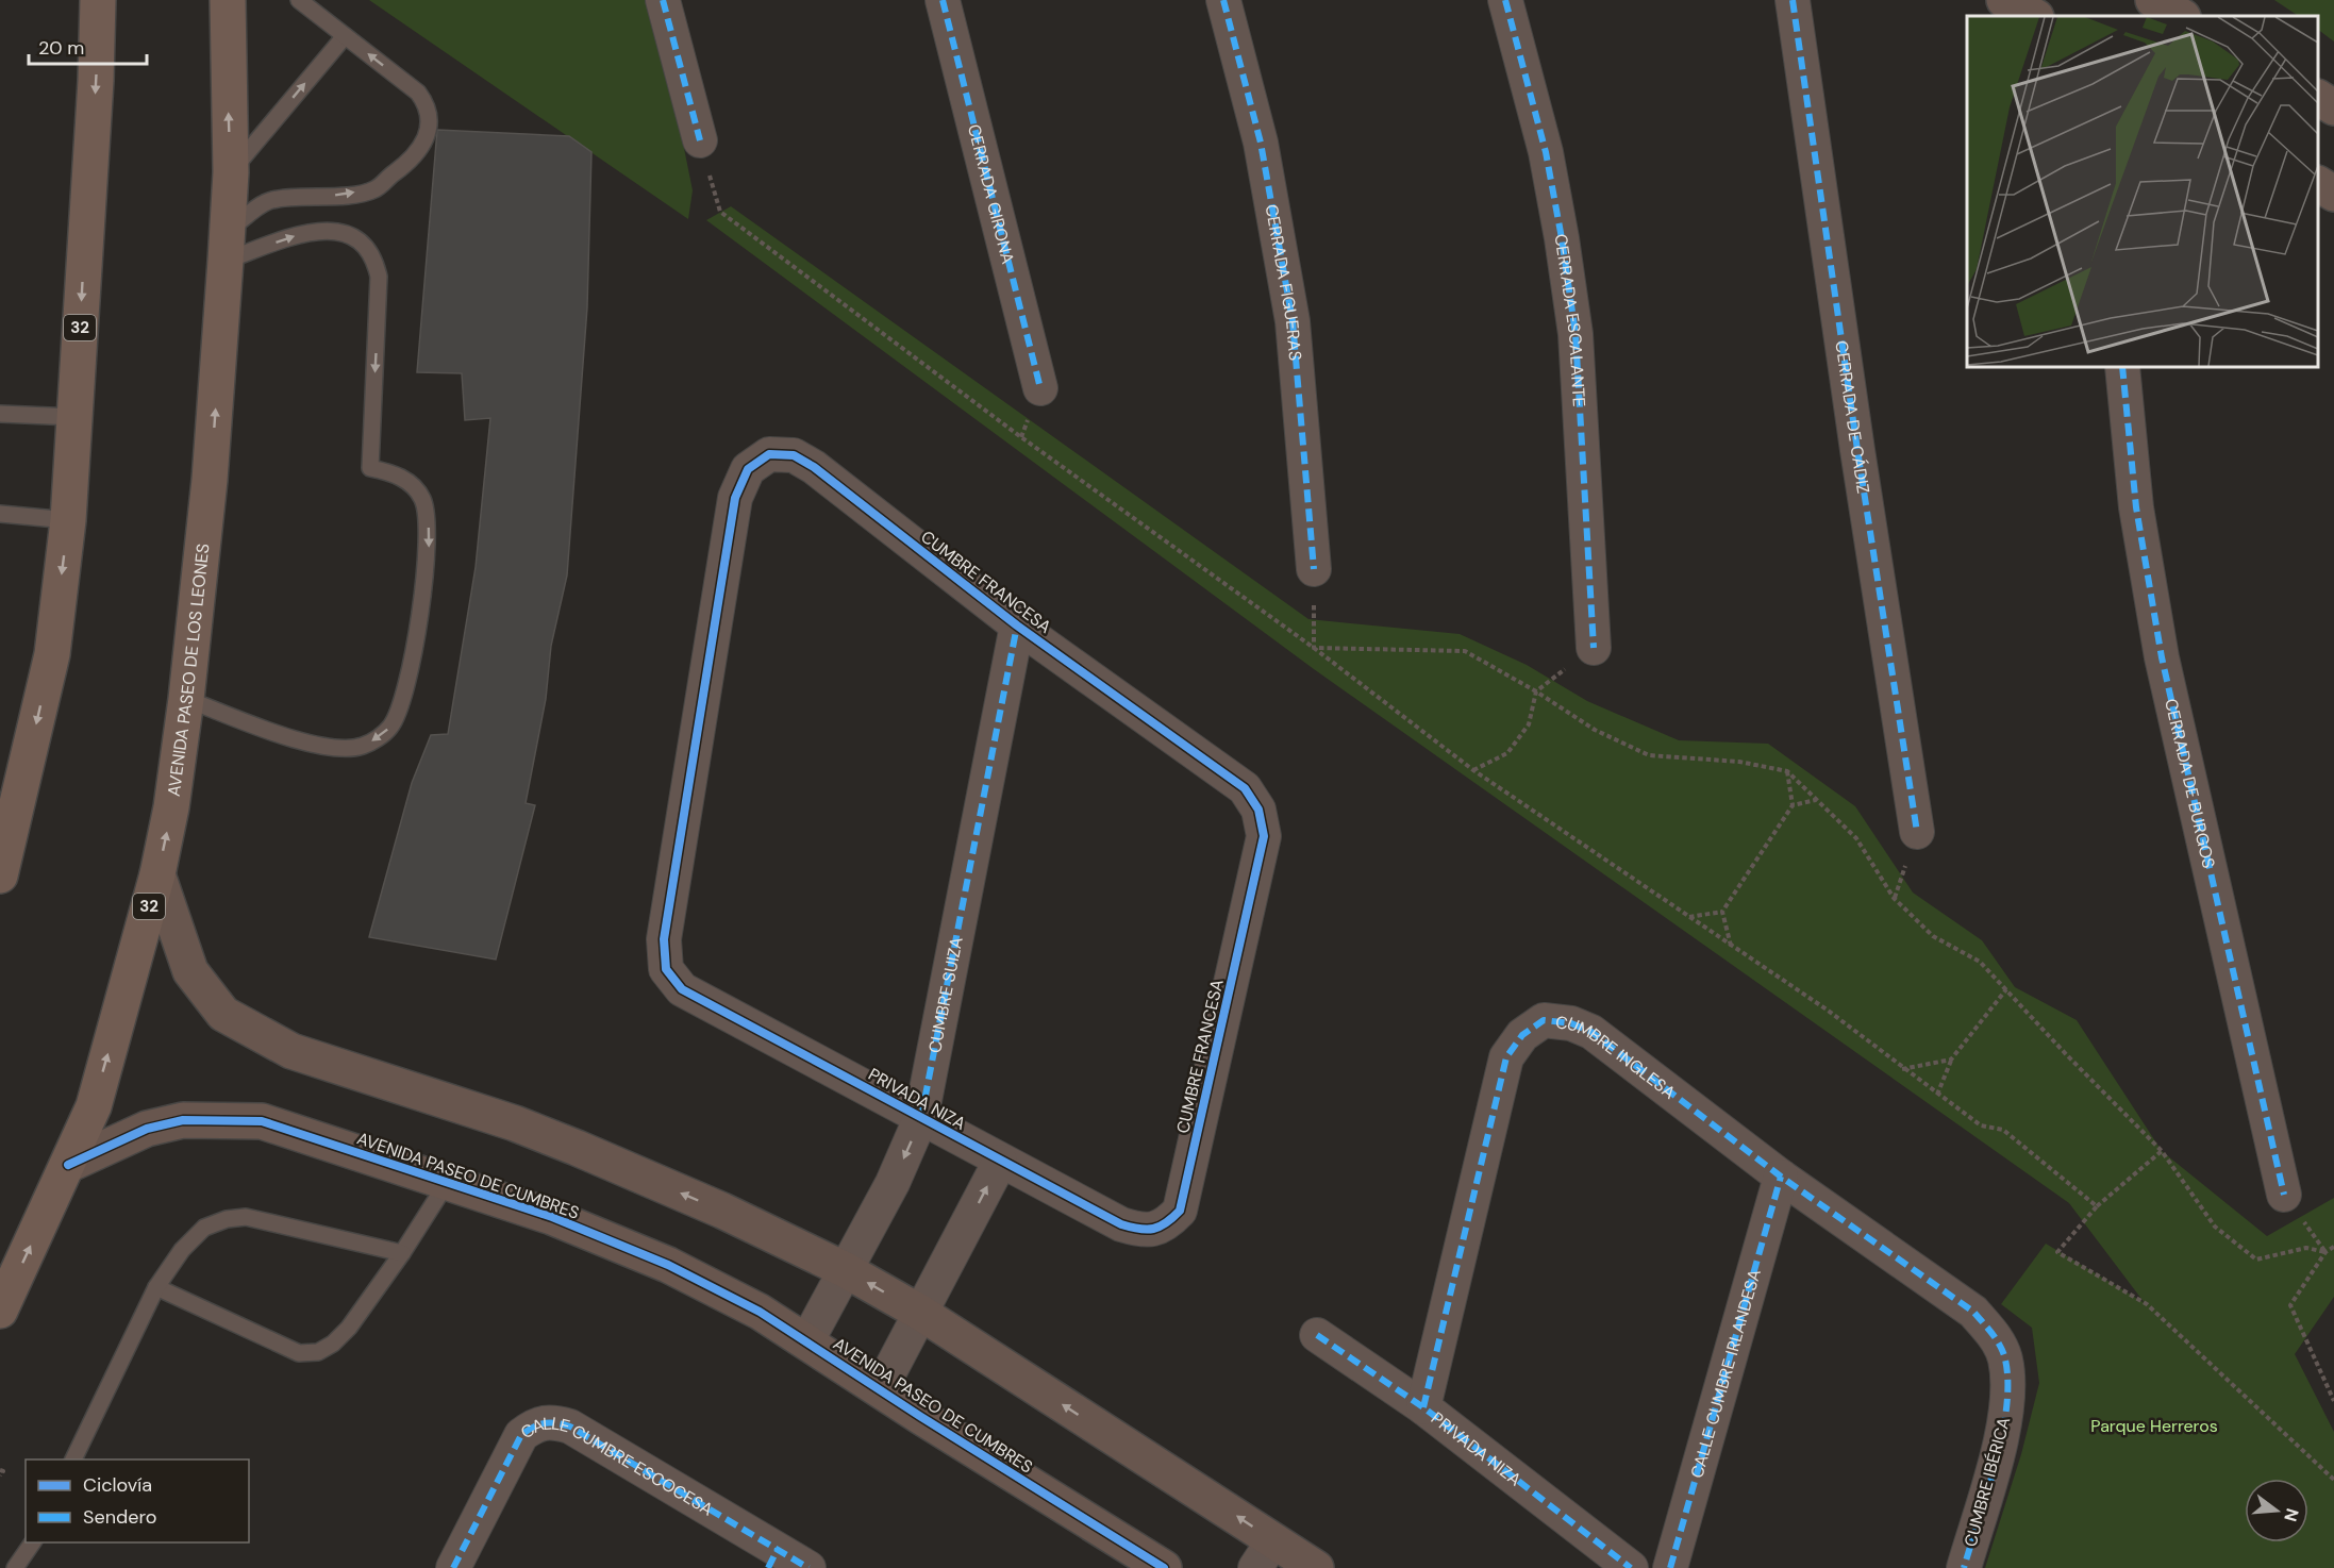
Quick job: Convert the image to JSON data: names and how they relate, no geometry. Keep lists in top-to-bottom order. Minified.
{"streets":{"main road":["32","AVENIDA PASEO DE LOS LEONES"],"street":["CERRADA GIRONA","CERRADA FIGUERAS","CERRADA ESCALANTE","CERRADA DE CÁDIZ","CUMBRE FRANCESA","CERRADA DE BURGOS","CUMBRE SUIZA","CUMBRE INGLESA","PRIVADA NIZA","AVENIDA PASEO DE CUMBRES","CALLE CUMBRE IRLANDESA","CALLE CUMBRE ESCOCESA","CUMBRE IBÉRICA"]},"crossings":[["CUMBRE FRANCESA","CUMBRE SUIZA"],["CUMBRE FRANCESA","PRIVADA NIZA"],["AVENIDA PASEO DE LOS LEONES","AVENIDA PASEO DE CUMBRES"],["CUMBRE SUIZA","PRIVADA NIZA"],["CUMBRE SUIZA","AVENIDA PASEO DE CUMBRES"],["CUMBRE INGLESA","PRIVADA NIZA"],["CUMBRE INGLESA","CALLE CUMBRE IRLANDESA"],["CUMBRE INGLESA","CUMBRE IBÉRICA"]],"parks":["Parque Herreros"],"legend":["Ciclovía","Sendero"],"scale_bar":"20 m","north":"right"}
